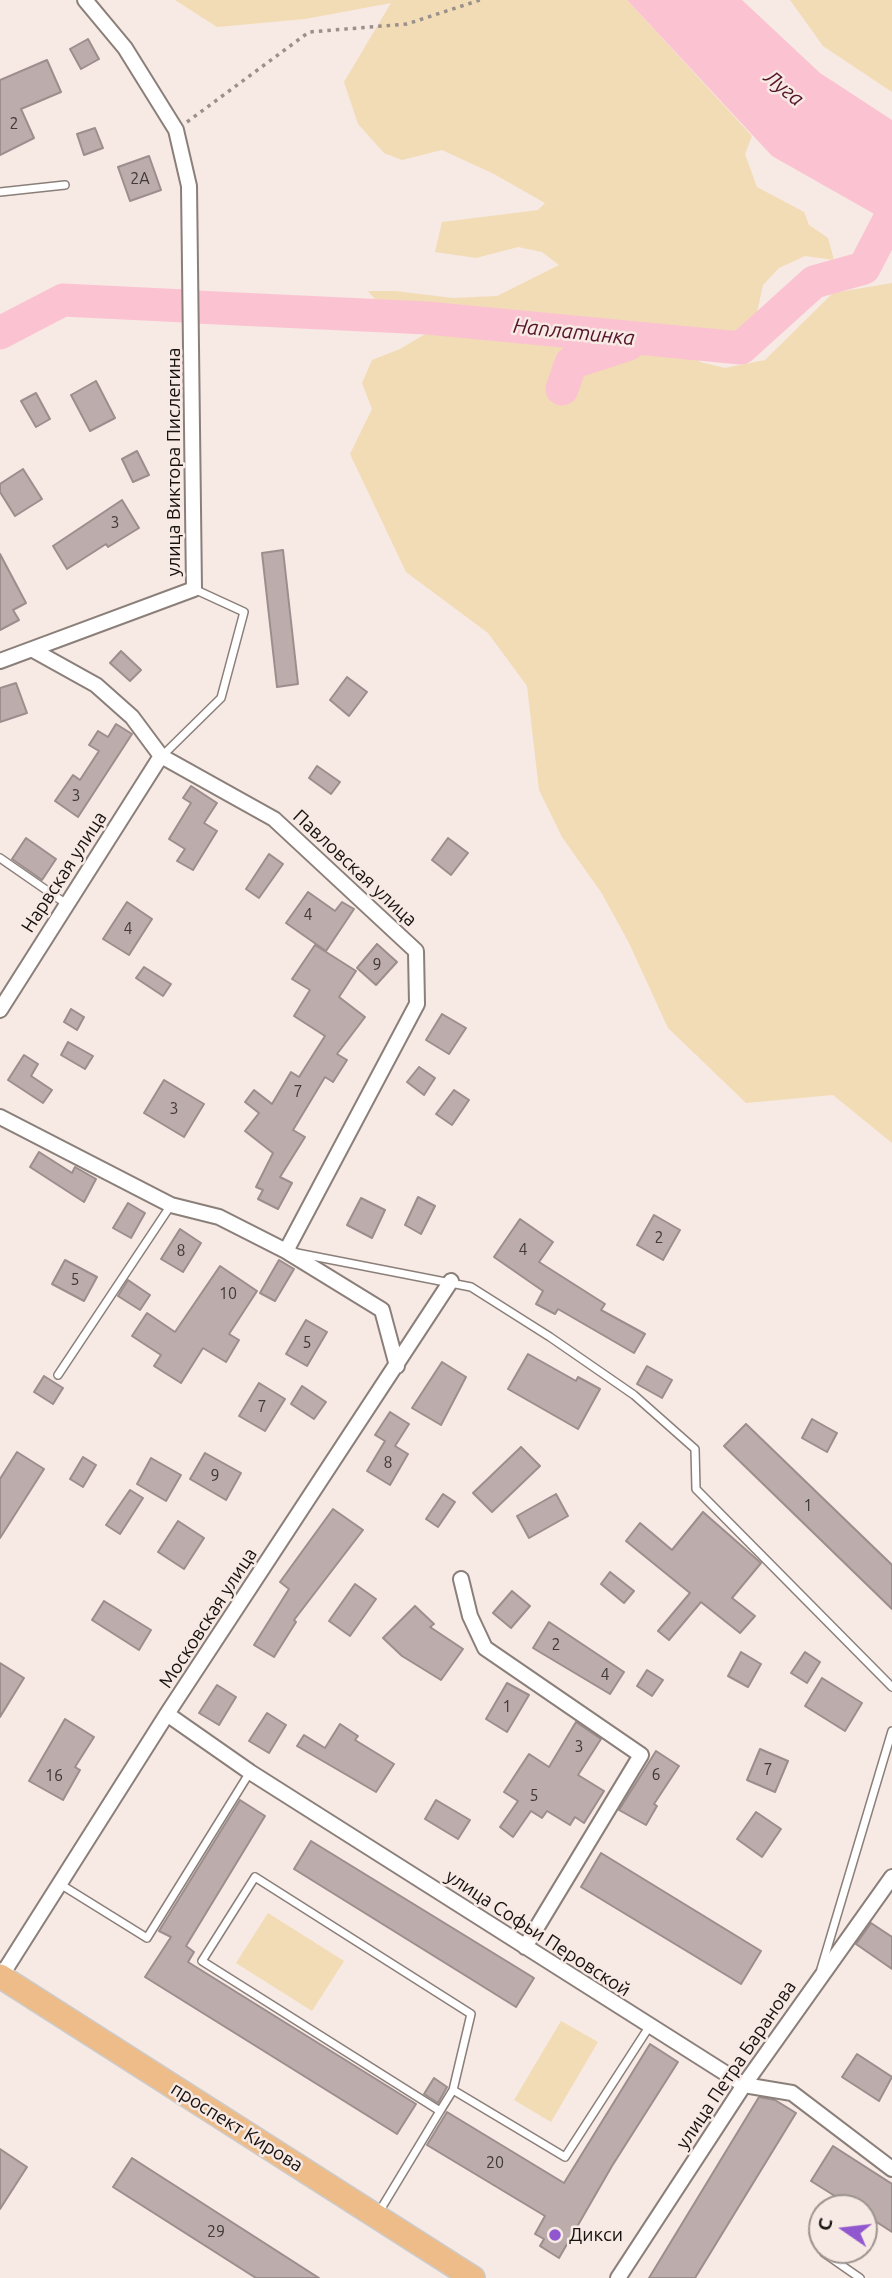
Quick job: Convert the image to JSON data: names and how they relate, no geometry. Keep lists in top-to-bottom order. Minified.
{"streets":{"main road":["проспект Кирова"],"street":["улица Виктора Пислегина","Павловская улица","Нарвская улица","Московская улица","улица Софьи Перовской","улица Петра Баранова"]},"crossings":[["улица Виктора Пислегина","Павловская улица"],["Павловская улица","Нарвская улица"],["Московская улица","улица Софьи Перовской"],["Московская улица","проспект Кирова"],["улица Софьи Перовской","улица Петра Баранова"]],"water":["Луга","Наплатинка"],"places":["Дикси"],"house_numbers":["2","2А","3","3","4","4","9","7","3","2","4","8","5","10","5","7","8","9","1","2","4","1","3","7","6","16","5","20","29"],"north":"left"}
